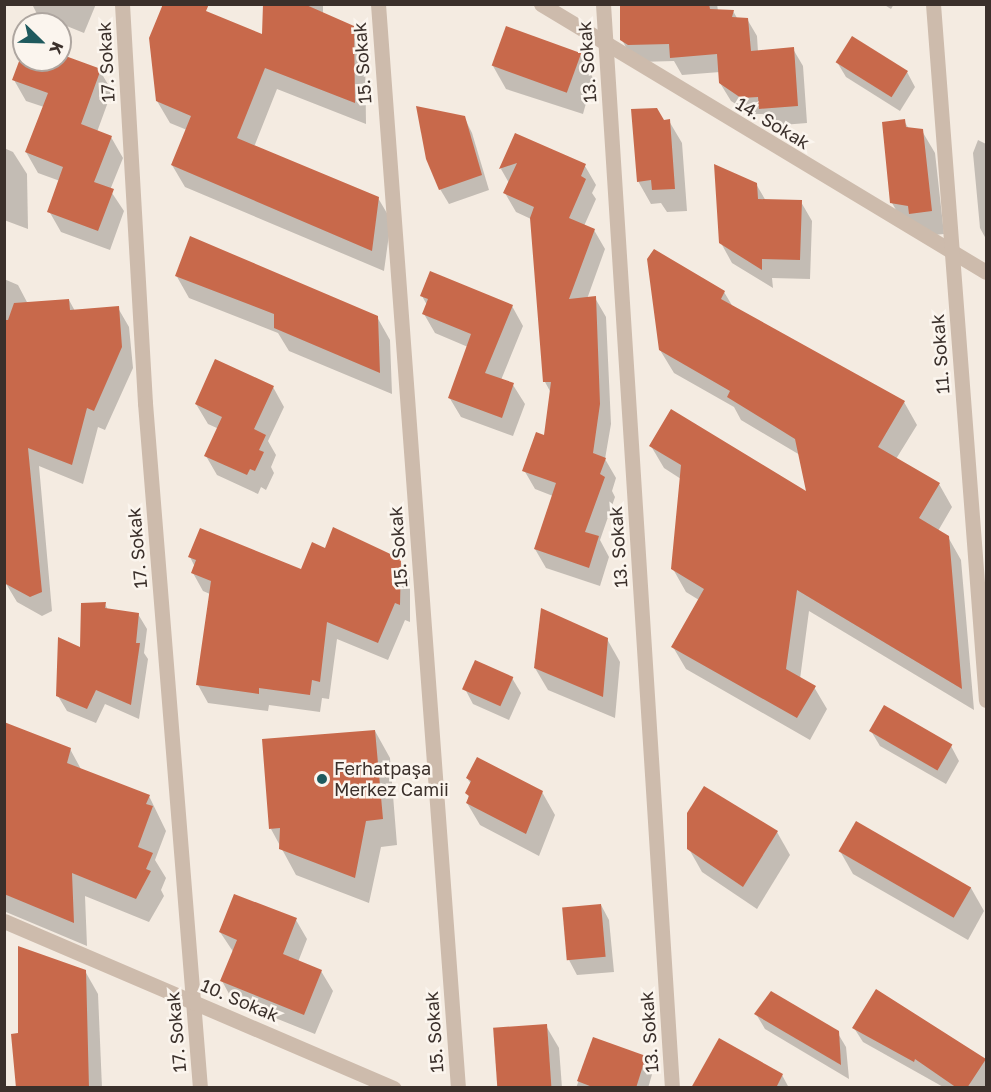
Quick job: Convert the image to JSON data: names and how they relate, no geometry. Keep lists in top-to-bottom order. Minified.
{"streets":{"street":["17. Sokak","13. Sokak","15. Sokak","14. Sokak","11. Sokak","10. Sokak"]},"crossings":[["17. Sokak","10. Sokak"],["13. Sokak","14. Sokak"],["14. Sokak","11. Sokak"]],"places":["Ferhatpaşa Merkez Camii"],"north":"bottom right"}
